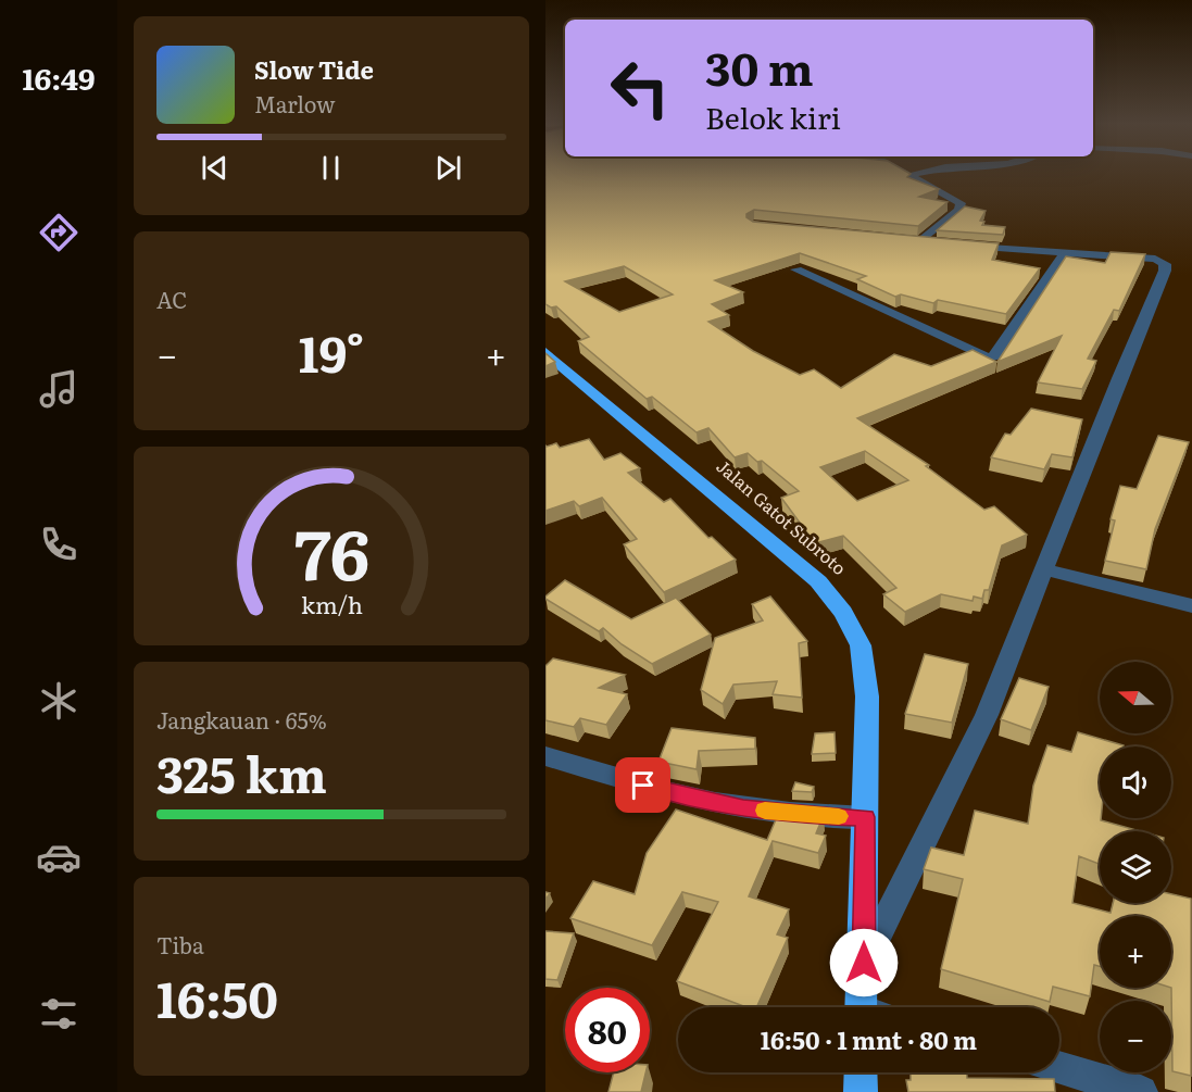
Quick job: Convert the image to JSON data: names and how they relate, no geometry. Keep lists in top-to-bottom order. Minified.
{"streets":{"highway":["Jalan Gatot Subroto"]},"north":"left","page":{"tabs":"16:49","turn":["30 m","Belok kiri"],"song":["Slow Tide","Marlow"],"tile":["AC",["Jangkauan · 65%","325 km"],["Tiba","16:50"]],"heat":["−","19°","+"],"map_buttons":["+","−"],"limit":"80","trip":"16:50 · 1 mnt · 80 m","gauge":["76","km/h"]}}
